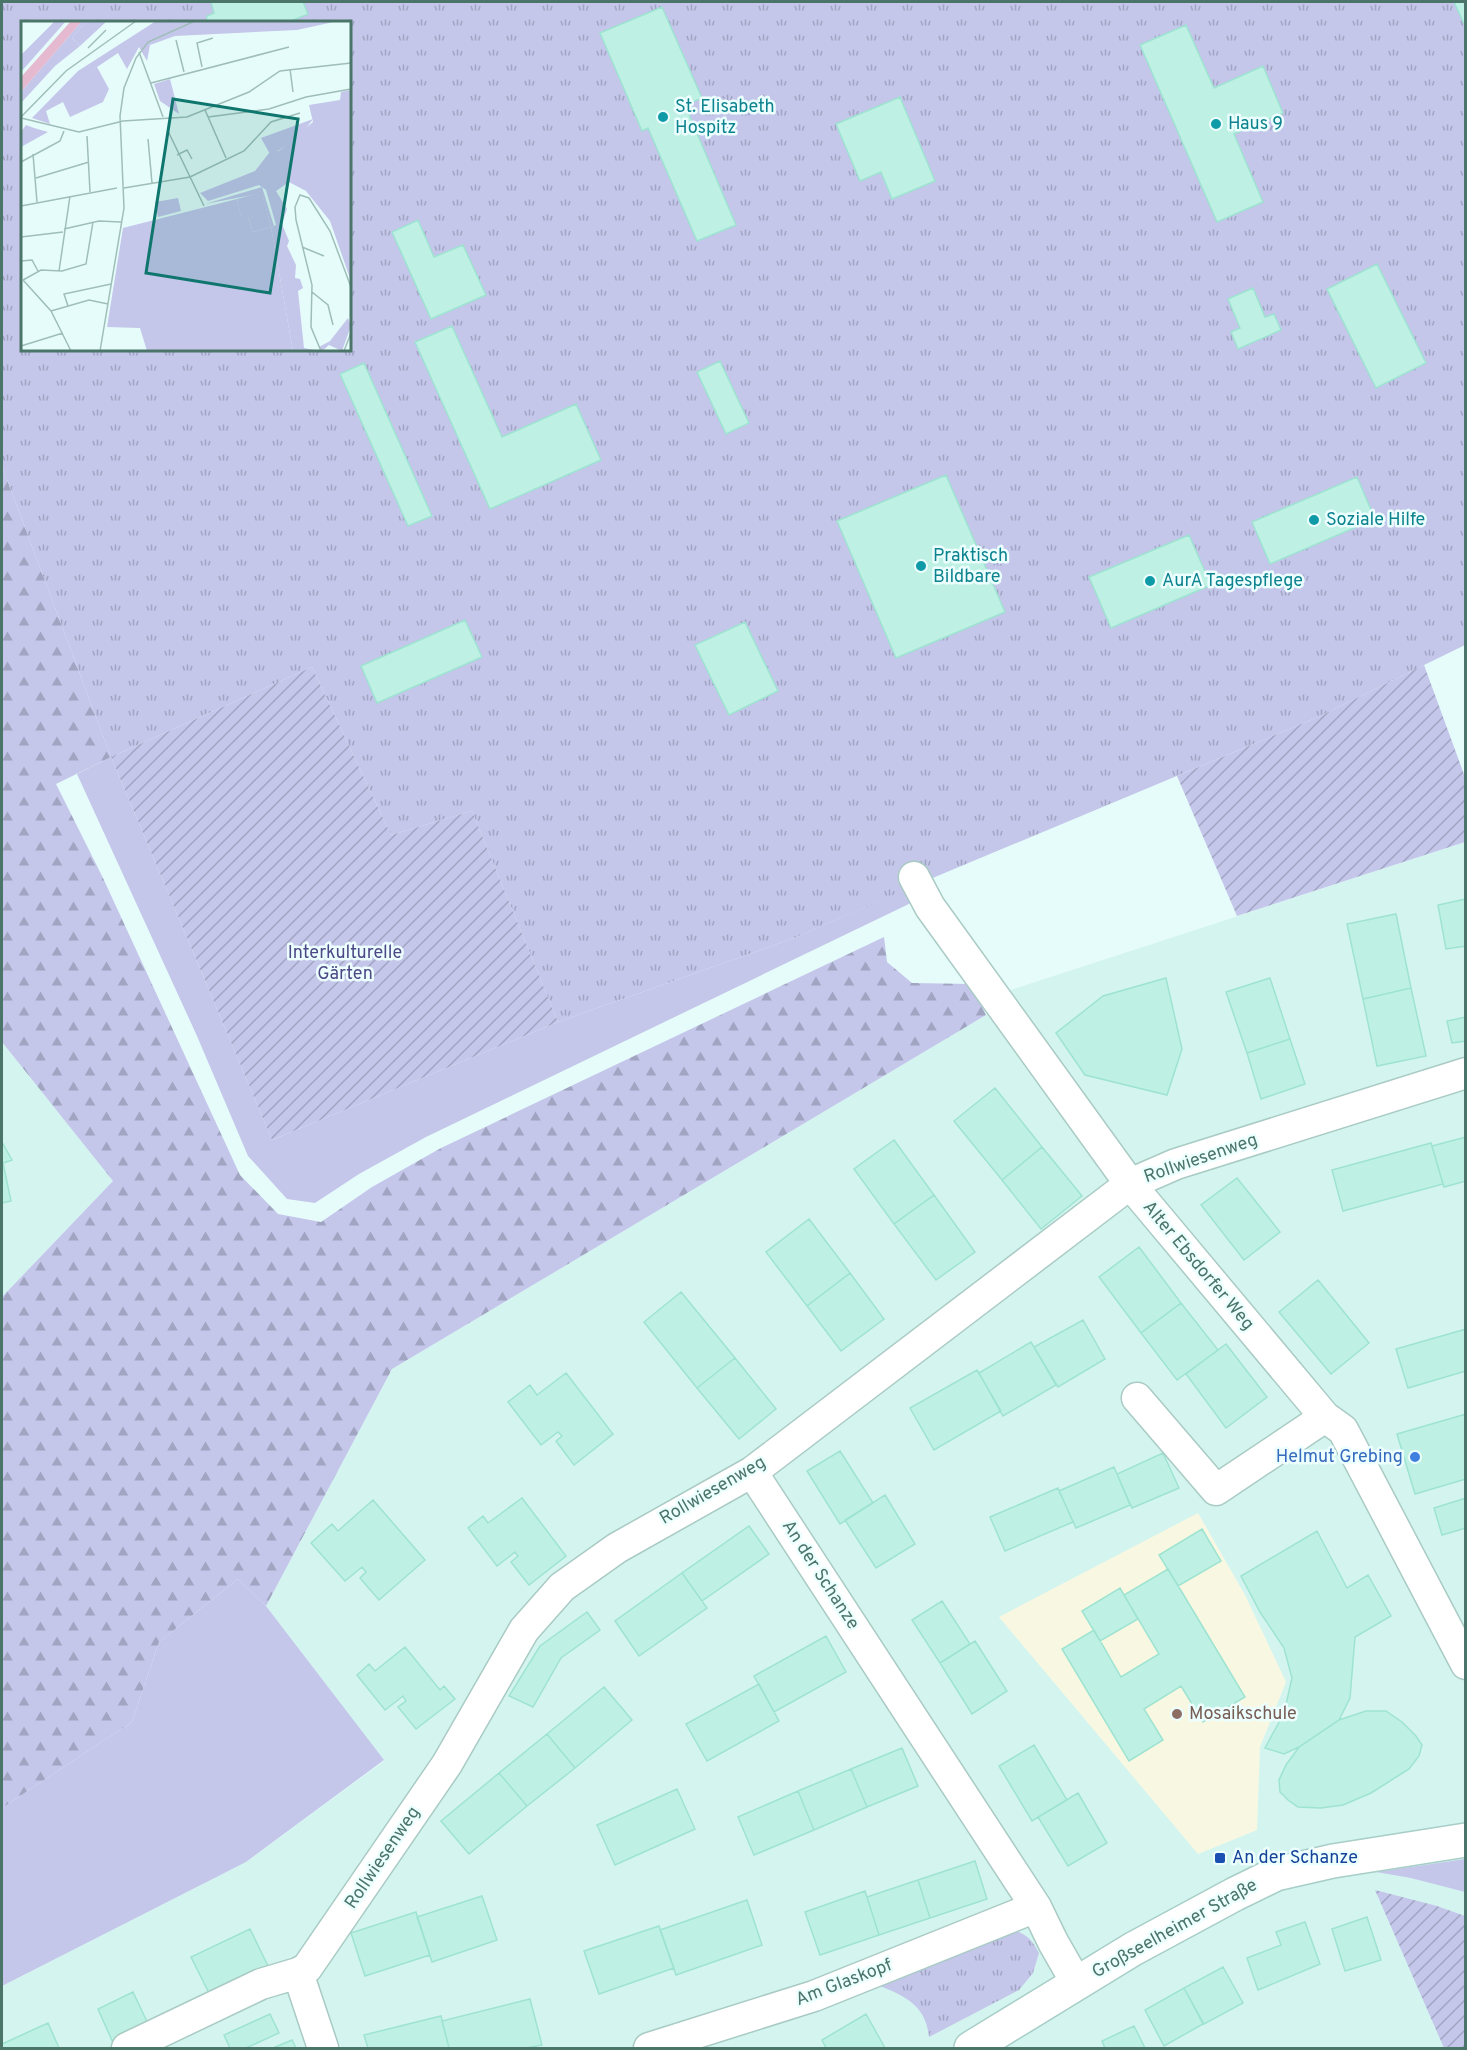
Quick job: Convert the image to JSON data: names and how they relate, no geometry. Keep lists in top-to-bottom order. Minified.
{"streets":{"main road":["Großseelheimer Straße"],"street":["Rollwiesenweg","Alter Ebsdorfer Weg","An der Schanze","Am Glaskopf"]},"crossings":[["Rollwiesenweg","Alter Ebsdorfer Weg"],["Rollwiesenweg","An der Schanze"],["An der Schanze","Großseelheimer Straße"],["An der Schanze","Am Glaskopf"]],"parks":["Interkulturelle Gärten"],"places":{"other":["St. Elisabeth Hospitz","Haus 9","Soziale Hilfe","Praktisch Bildbare","AurA Tagespflege","Helmut Grebing","Mosaikschule"],"transit":["An der Schanze"]}}
